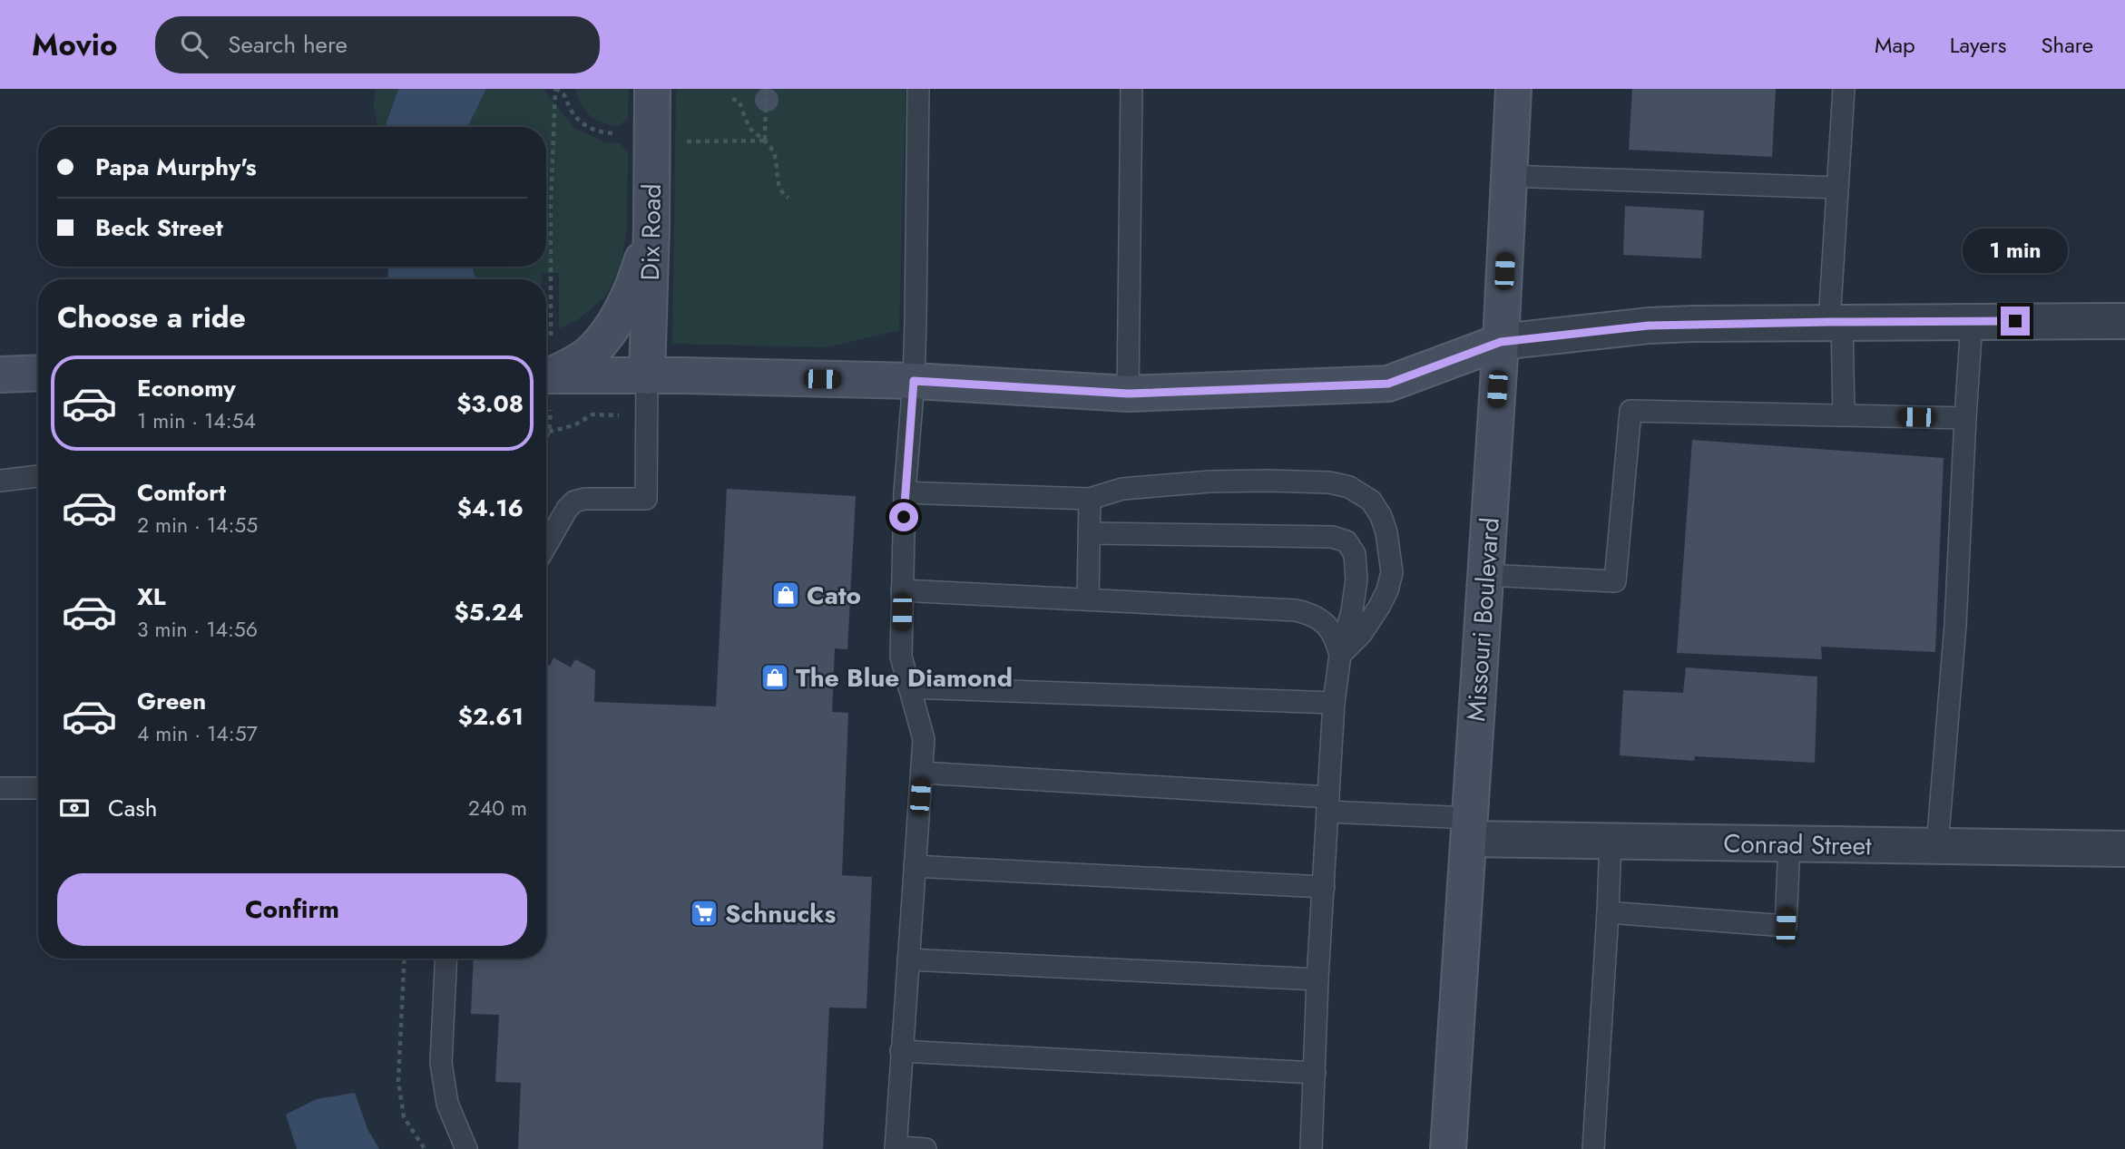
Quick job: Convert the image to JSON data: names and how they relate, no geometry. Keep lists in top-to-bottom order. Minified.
{"streets":{"main road":["Dix Road","Missouri Boulevard"],"street":["Conrad Street"]},"crossings":[["Missouri Boulevard","Conrad Street"]],"places":{"shop":["Cato","The Blue Diamond"],"supermarket":["Schnucks"]},"page":{"header":"Movio","search":"Search here","nav":["Map","Layers","Share"],"banner":["Papa Murphy's","Beck Street"],"bubble":"1 min","heading":"Choose a ride","list":[{"name":"Economy","note":"1 min · 14:54","value":"$3.08"},{"name":"Comfort","note":"2 min · 14:55","value":"$4.16"},{"name":"XL","note":"3 min · 14:56","value":"$5.24"},{"name":"Green","note":"4 min · 14:57","value":"$2.61"}],"pay":["Cash","240 m"],"buttons":"Confirm"}}
